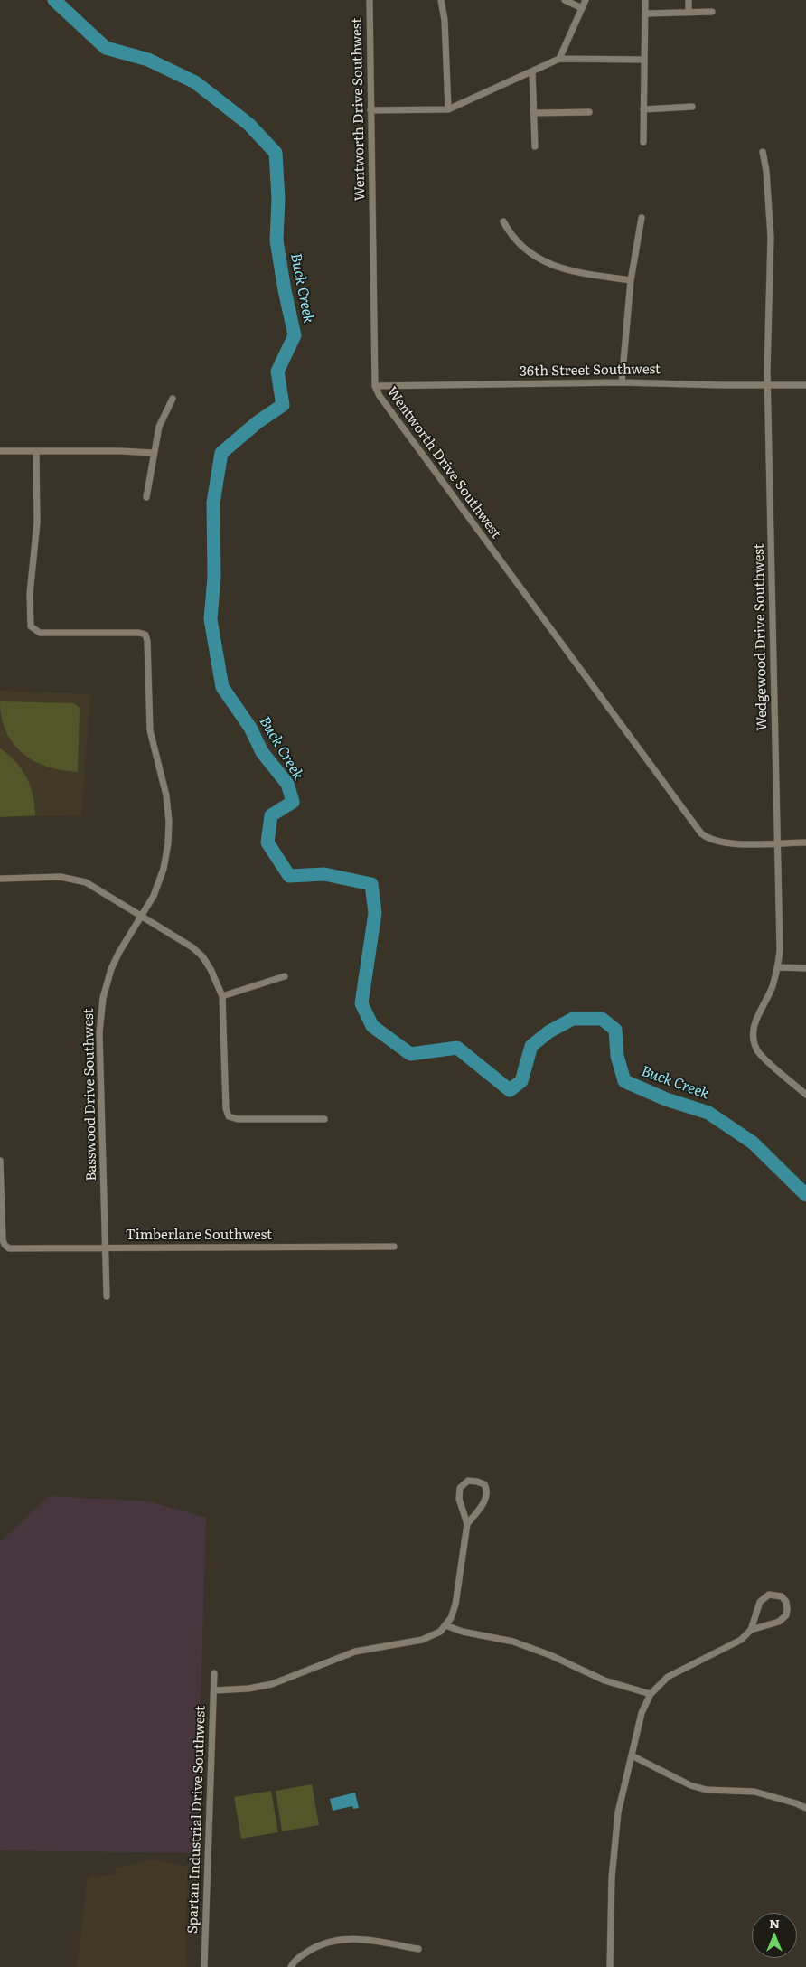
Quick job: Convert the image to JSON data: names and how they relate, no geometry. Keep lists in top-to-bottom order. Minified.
{"streets":{"street":["Wentworth Drive Southwest","36th Street Southwest","Wedgewood Drive Southwest","Basswood Drive Southwest","Timberlane Southwest","Spartan Industrial Drive Southwest"]},"crossings":[["Wentworth Drive Southwest","36th Street Southwest"],["Wentworth Drive Southwest","Wedgewood Drive Southwest"],["36th Street Southwest","Wedgewood Drive Southwest"],["Basswood Drive Southwest","Timberlane Southwest"]],"water":["Buck Creek"],"north":"top"}
